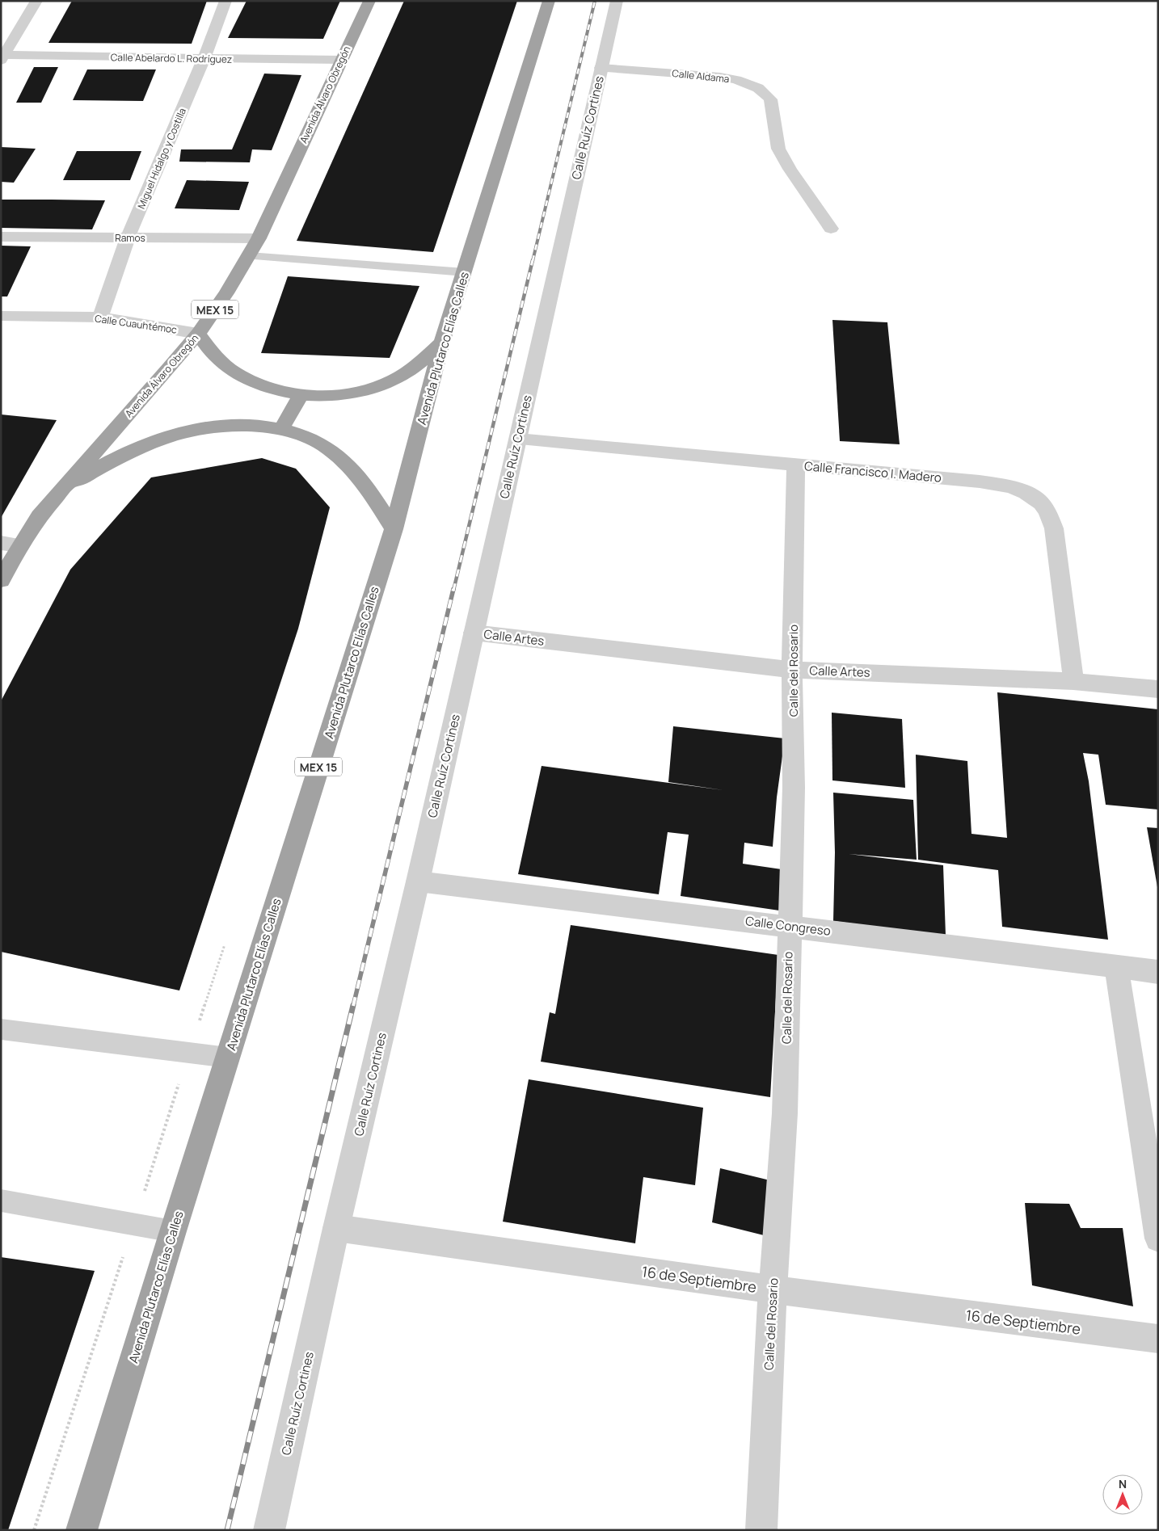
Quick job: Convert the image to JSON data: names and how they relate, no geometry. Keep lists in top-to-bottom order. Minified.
{"streets":{"highway":["Avenida Álvaro Obregón","MEX 15","Avenida Plutarco Elías Calles"],"street":["Calle Abelardo L. Rodríguez","Calle Aldama","Calle Ruíz Cortines","Miguel Hidalgo y Costilla","Ramos","Calle Cuauhtémoc","Calle Francisco I. Madero","Calle Artes","Calle del Rosario","Calle Congreso","16 de Septiembre"]},"crossings":[["Calle Abelardo L. Rodríguez","Avenida Álvaro Obregón"],["Calle Abelardo L. Rodríguez","Miguel Hidalgo y Costilla"],["Calle Aldama","Calle Ruíz Cortines"],["Avenida Álvaro Obregón","Ramos"],["Avenida Álvaro Obregón","Calle Cuauhtémoc"],["Calle Ruíz Cortines","Calle Francisco I. Madero"],["Calle Ruíz Cortines","Calle Artes"],["Calle Ruíz Cortines","Calle Congreso"],["Calle Ruíz Cortines","16 de Septiembre"],["Miguel Hidalgo y Costilla","Ramos"],["Miguel Hidalgo y Costilla","Calle Cuauhtémoc"],["Calle Francisco I. Madero","Calle Artes"],["Calle Francisco I. Madero","Calle del Rosario"],["Calle Artes","Calle del Rosario"],["Calle del Rosario","Calle Congreso"],["Calle del Rosario","16 de Septiembre"]],"north":"top"}
